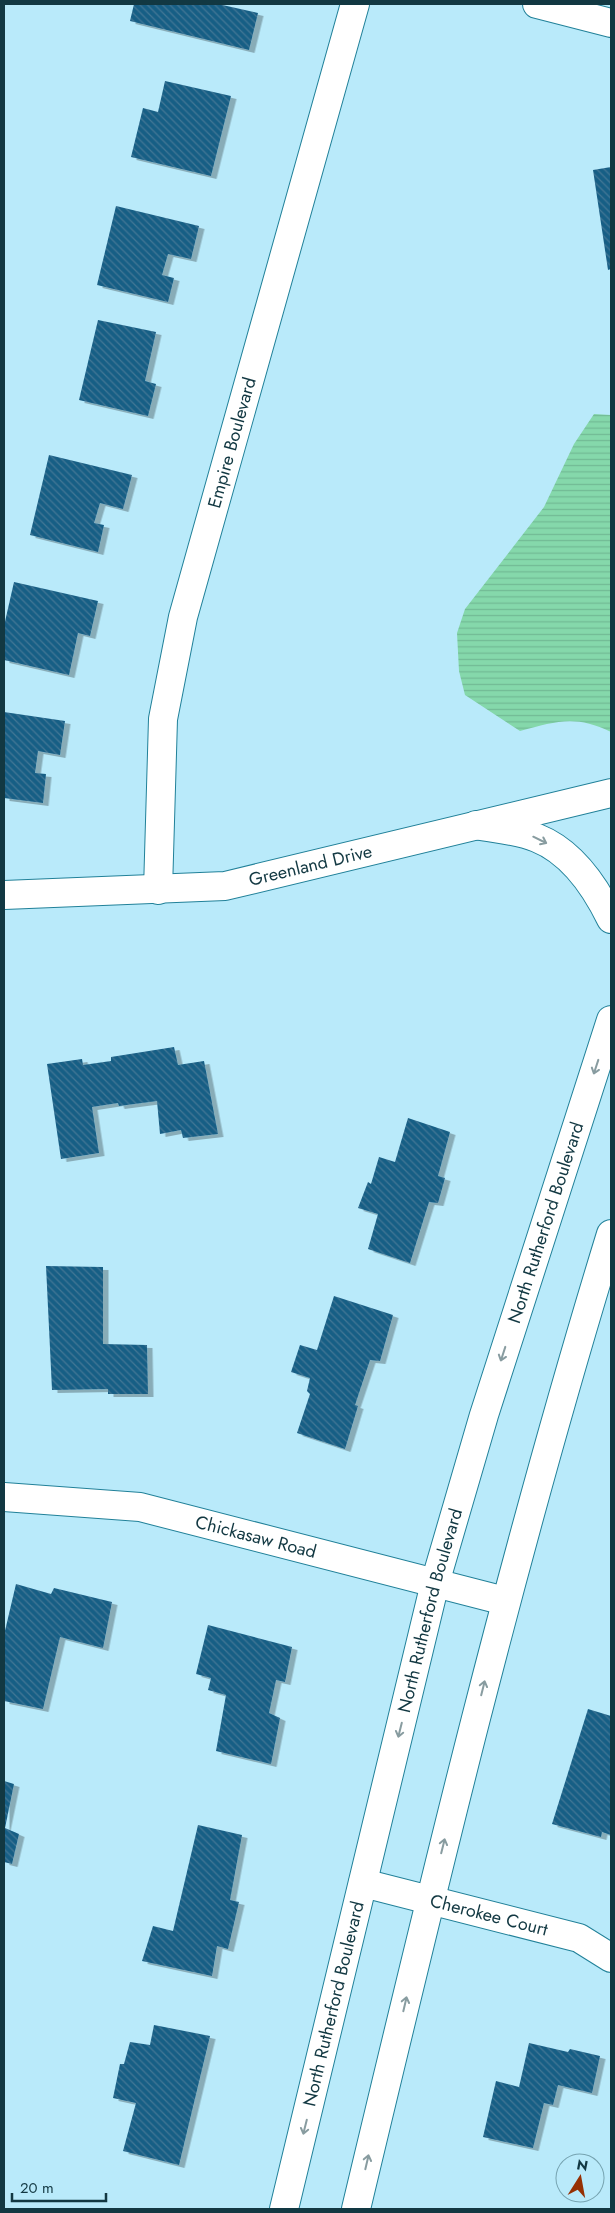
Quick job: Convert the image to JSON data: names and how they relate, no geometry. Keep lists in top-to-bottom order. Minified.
{"streets":{"main road":["Empire Boulevard","Greenland Drive","North Rutherford Boulevard","Chickasaw Road","Cherokee Court"]},"crossings":[["Empire Boulevard","Greenland Drive"],["North Rutherford Boulevard","Chickasaw Road"],["North Rutherford Boulevard","Cherokee Court"]],"scale_bar":"20 m","north":"top"}
